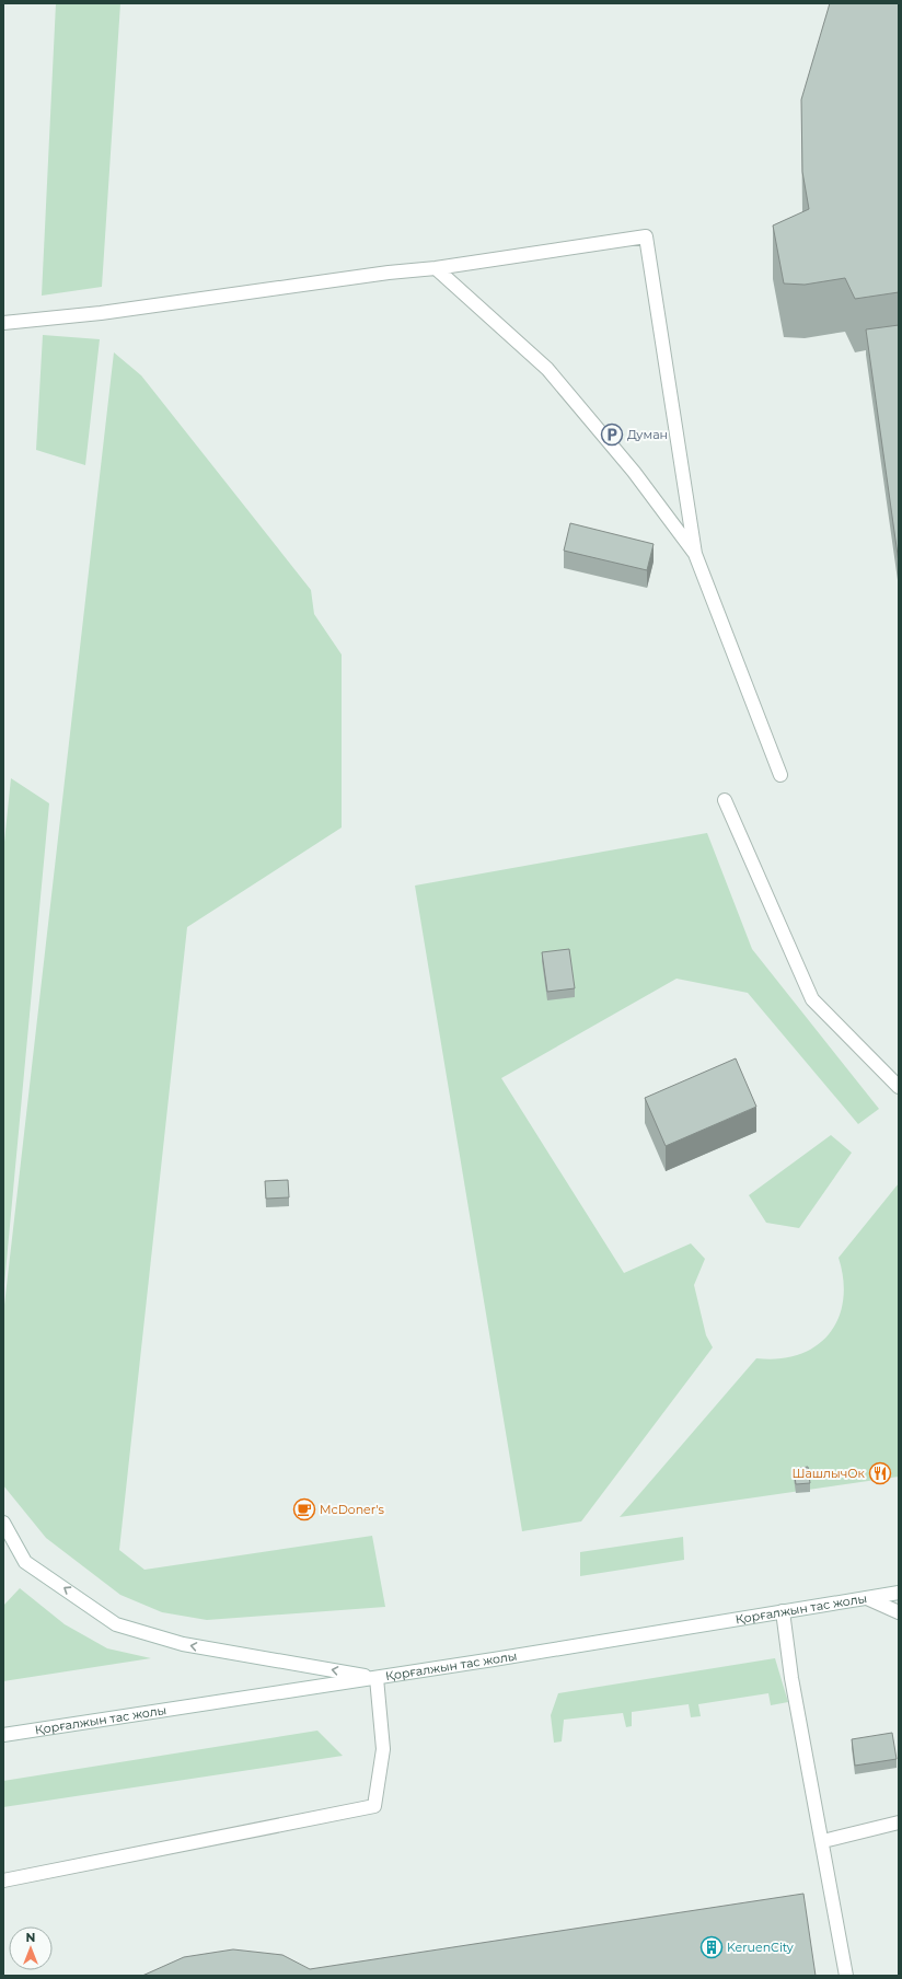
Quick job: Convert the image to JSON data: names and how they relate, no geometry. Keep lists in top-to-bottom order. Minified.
{"streets":{"main road":["Қорғалжын тас жолы"]},"places":{"parking":["Думан"],"restaurant":["ШашлычОк"],"cafe":["McDoner's"],"building":["KeruenCity"]},"north":"top"}
